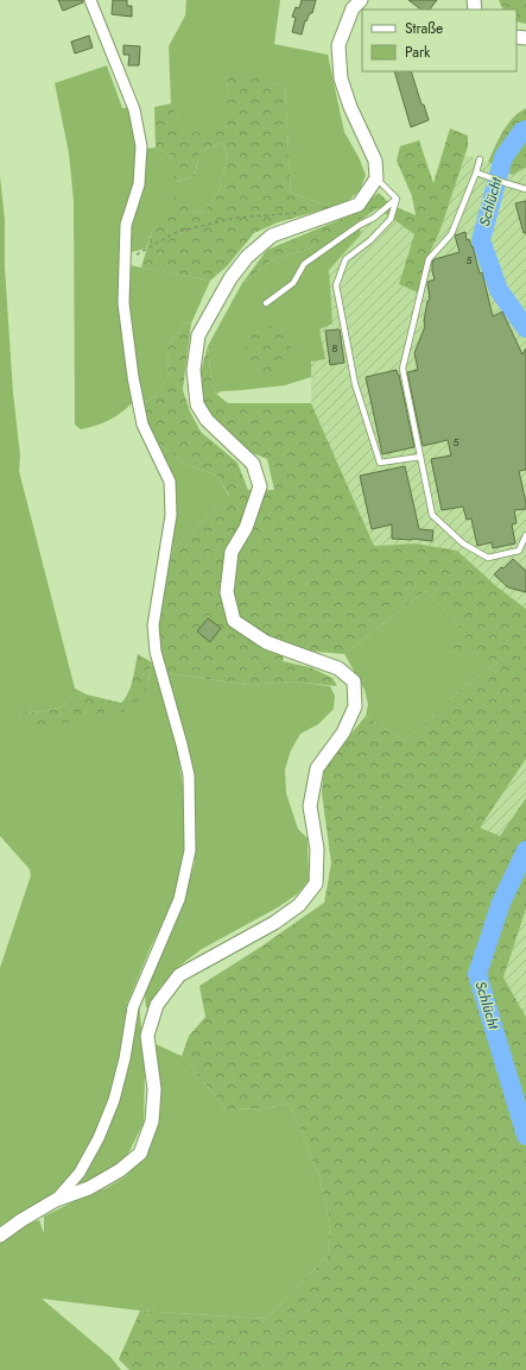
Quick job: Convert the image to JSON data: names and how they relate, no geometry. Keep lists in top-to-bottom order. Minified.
{"water":["Schlücht"],"house_numbers":["5","8","5"],"legend":["Straße","Park"]}
